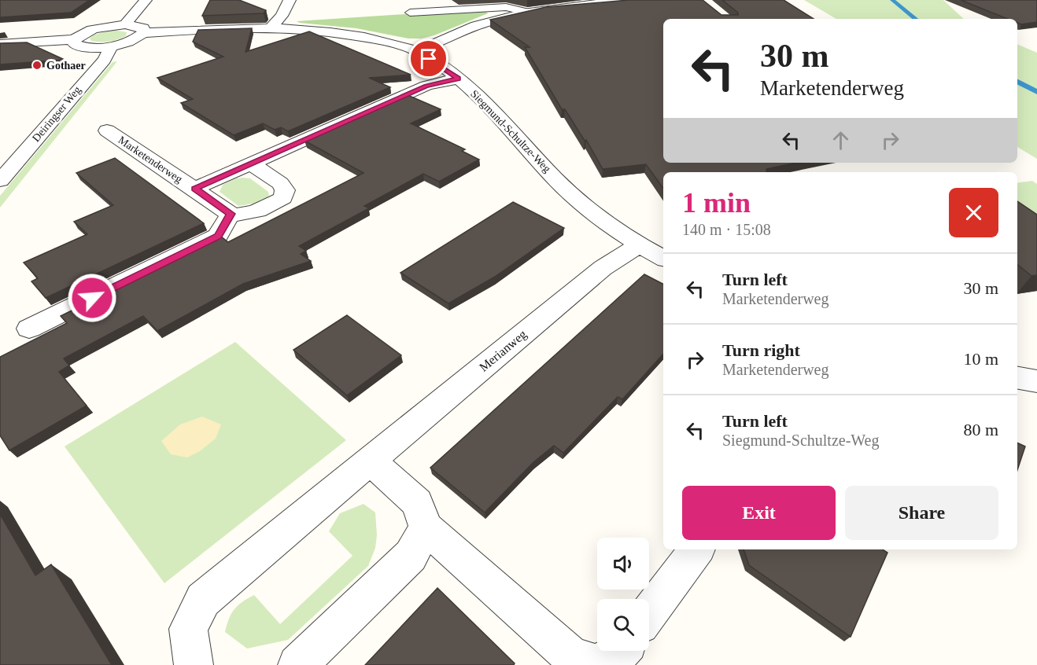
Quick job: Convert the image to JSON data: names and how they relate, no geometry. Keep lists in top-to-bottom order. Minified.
{"streets":{"street":["Deiringser Weg","Siegmund-Schultze-Weg","Marketenderweg","Merianweg"]},"crossings":[["Siegmund-Schultze-Weg","Marketenderweg"],["Siegmund-Schultze-Weg","Merianweg"]],"places":["Gothaer"],"page":{"turn":["30 m","Marketenderweg"],"heading":["1 min","140 m · 15:08"],"list":[{"name":"Turn left","note":"Marketenderweg","value":"30 m"},{"name":"Turn right","note":"Marketenderweg","value":"10 m"},{"name":"Turn left","note":"Siegmund-Schultze-Weg","value":"80 m"}],"buttons":["Exit","Share"]}}
